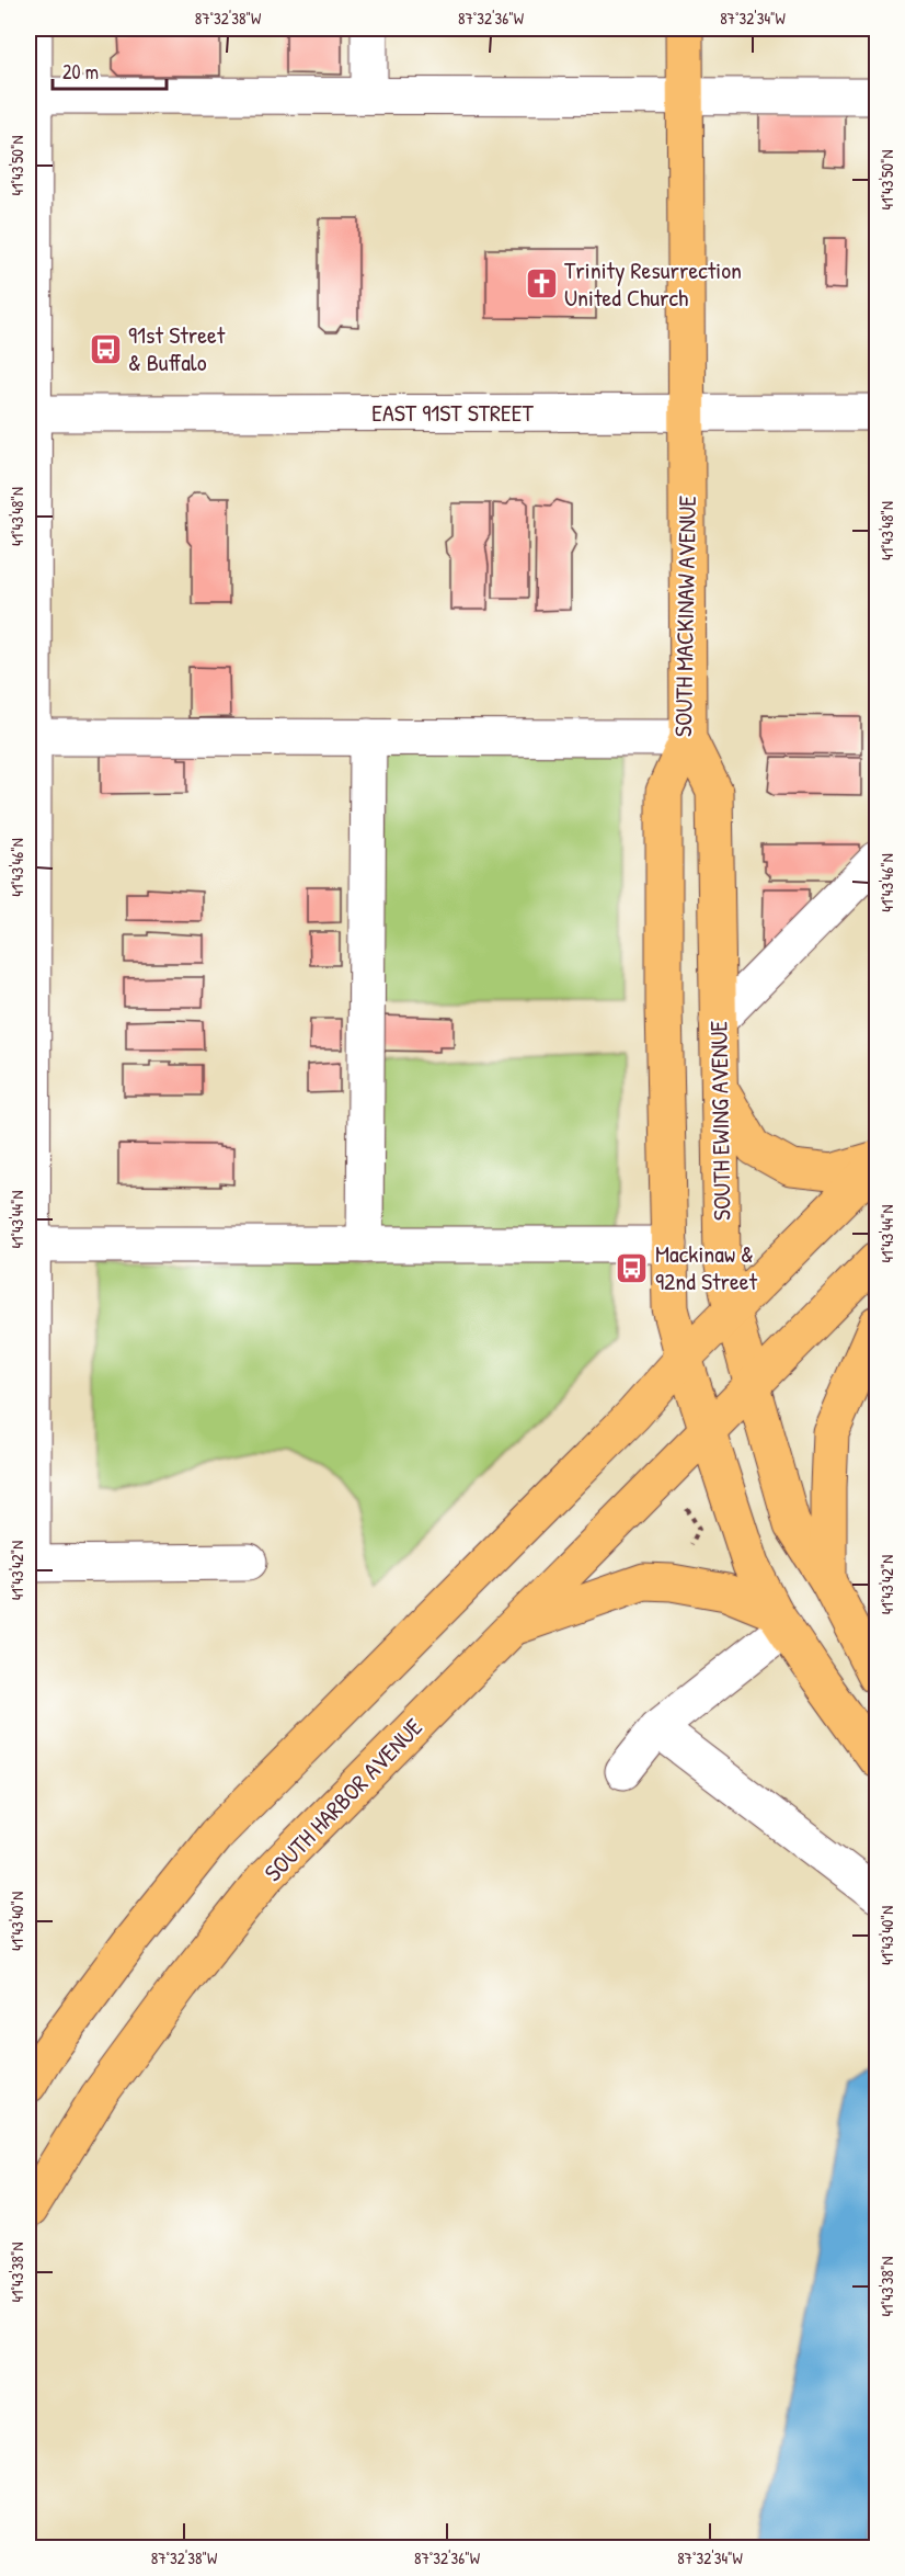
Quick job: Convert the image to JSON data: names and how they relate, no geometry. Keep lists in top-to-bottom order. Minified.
{"streets":{"main road":["SOUTH MACKINAW AVENUE","SOUTH EWING AVENUE","SOUTH HARBOR AVENUE"],"street":["EAST 91ST STREET"]},"crossings":[["EAST 91ST STREET","SOUTH MACKINAW AVENUE"],["SOUTH MACKINAW AVENUE","SOUTH EWING AVENUE"],["SOUTH EWING AVENUE","SOUTH HARBOR AVENUE"]],"places":{"church":["Trinity Resurrection United Church"],"bus stop":["91st Street & Buffalo","Mackinaw & 92nd Street"]},"scale_bar":"20 m","coordinates":["87°32'38\"W","87°32'36\"W","87°32'34\"W","41°43'50\"N","41°43'48\"N","41°43'46\"N","41°43'44\"N","41°43'42\"N","41°43'40\"N","41°43'38\"N"]}
